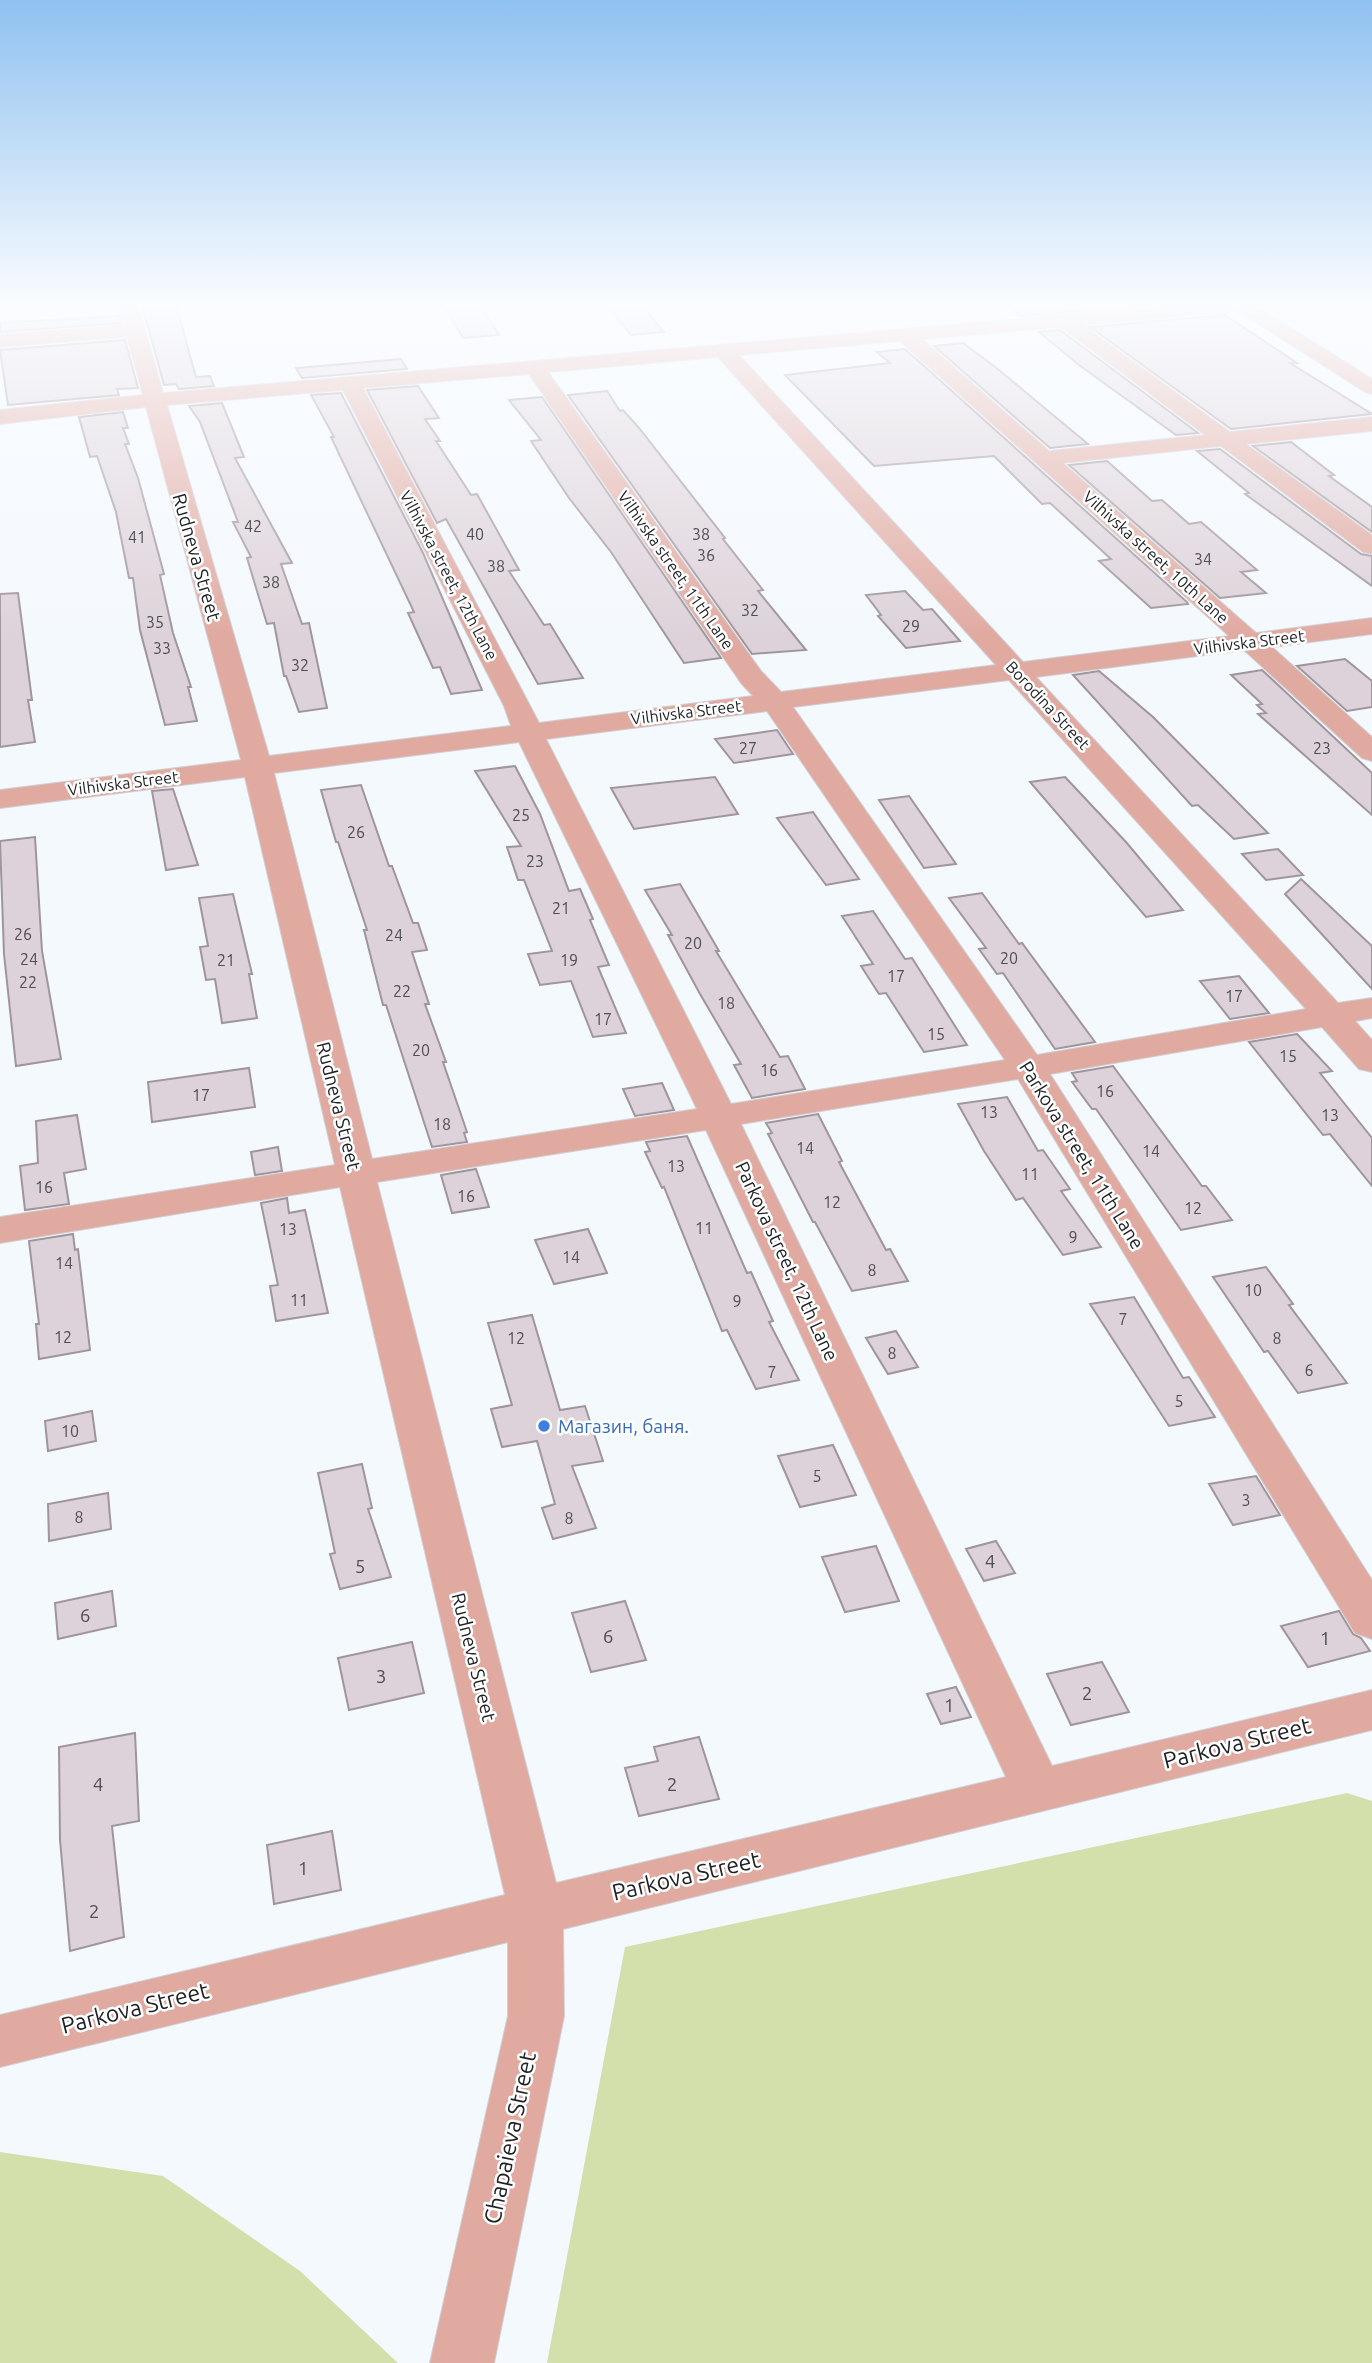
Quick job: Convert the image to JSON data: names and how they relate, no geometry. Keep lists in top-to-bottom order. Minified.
{"streets":{"street":["Rudneva Street","Vilhivska street, 10th Lane","Vilhivska street, 11th Lane","Vilhivska street, 12th Lane","Vilhivska Street","Borodina Street","Parkova street, 11th Lane","Parkova street, 12th Lane","Parkova Street","Chapaieva Street"]},"crossings":[["Rudneva Street","Vilhivska Street"],["Rudneva Street","Parkova Street"],["Rudneva Street","Chapaieva Street"],["Vilhivska street, 10th Lane","Vilhivska Street"],["Vilhivska street, 11th Lane","Vilhivska Street"],["Vilhivska street, 11th Lane","Parkova street, 11th Lane"],["Vilhivska street, 12th Lane","Vilhivska Street"],["Vilhivska street, 12th Lane","Parkova street, 12th Lane"],["Vilhivska Street","Borodina Street"],["Vilhivska Street","Parkova street, 11th Lane"],["Vilhivska Street","Parkova street, 12th Lane"],["Parkova street, 12th Lane","Parkova Street"],["Parkova Street","Chapaieva Street"]],"places":["Магазин, баня."],"house_numbers":["42","40","38","41","36","34","38","38","32","35","29","33","32","27","23","25","26","23","21","26","24","20","20","24","21","19","17","22","22","17","18","17","15","20","15","16","16","17","13","13","18","14","14","13","11","16","16","12","12","11","13","9","14","14","8","10","11","9","7","12","12","8","8","6","7","5","10","5","3","8","8","4","5","6","6","1","3","2","1","4","2","1","2"]}
